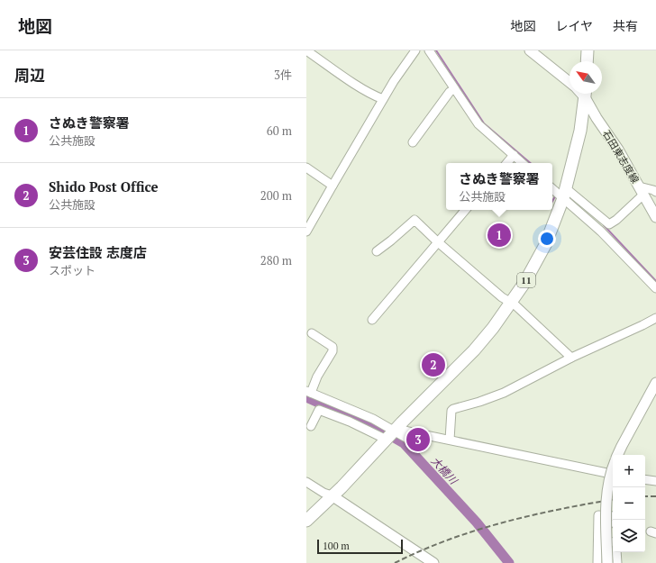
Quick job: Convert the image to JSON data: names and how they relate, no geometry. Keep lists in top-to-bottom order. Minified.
{"streets":{"highway":["11"],"main road":["石田東志度線"]},"water":["大橋川"],"scale_bar":"100 m","north":"top left","page":{"header":"地図","nav":["地図","レイヤ","共有"],"heading":["周辺","3件"],"list":[{"mark":"1","name":"さぬき警察署","note":"公共施設","value":"60 m"},{"mark":"2","name":"Shido Post Office","note":"公共施設","value":"200 m"},{"mark":"3","name":"安芸住設 志度店","note":"スポット","value":"280 m"}],"popup":["さぬき警察署","公共施設"],"pins":["1","2","3"],"map_buttons":["+","−"],"scale":"100 m"}}
